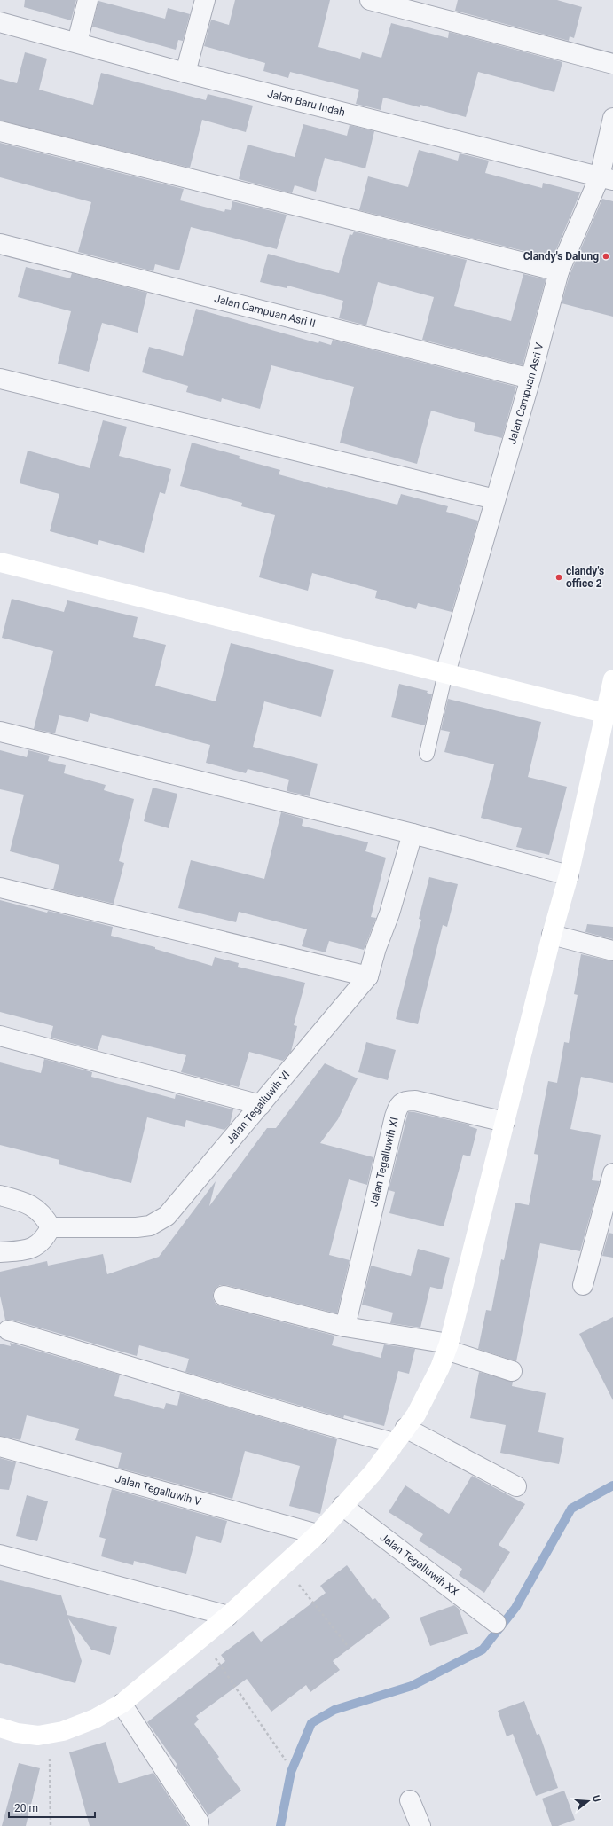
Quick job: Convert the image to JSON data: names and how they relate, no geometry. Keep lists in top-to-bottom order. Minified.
{"streets":{"street":["Jalan Baru Indah","Jalan Campuan Asri II","Jalan Campuan Asri V","Jalan Tegalluwih VI","Jalan Tegalluwih XI","Jalan Tegalluwih V","Jalan Tegalluwih XX"]},"crossings":[["Jalan Baru Indah","Jalan Campuan Asri V"],["Jalan Campuan Asri II","Jalan Campuan Asri V"]],"places":["Clandy's Dalung","clandy's office 2"],"scale_bar":"20 m","north":"right"}
